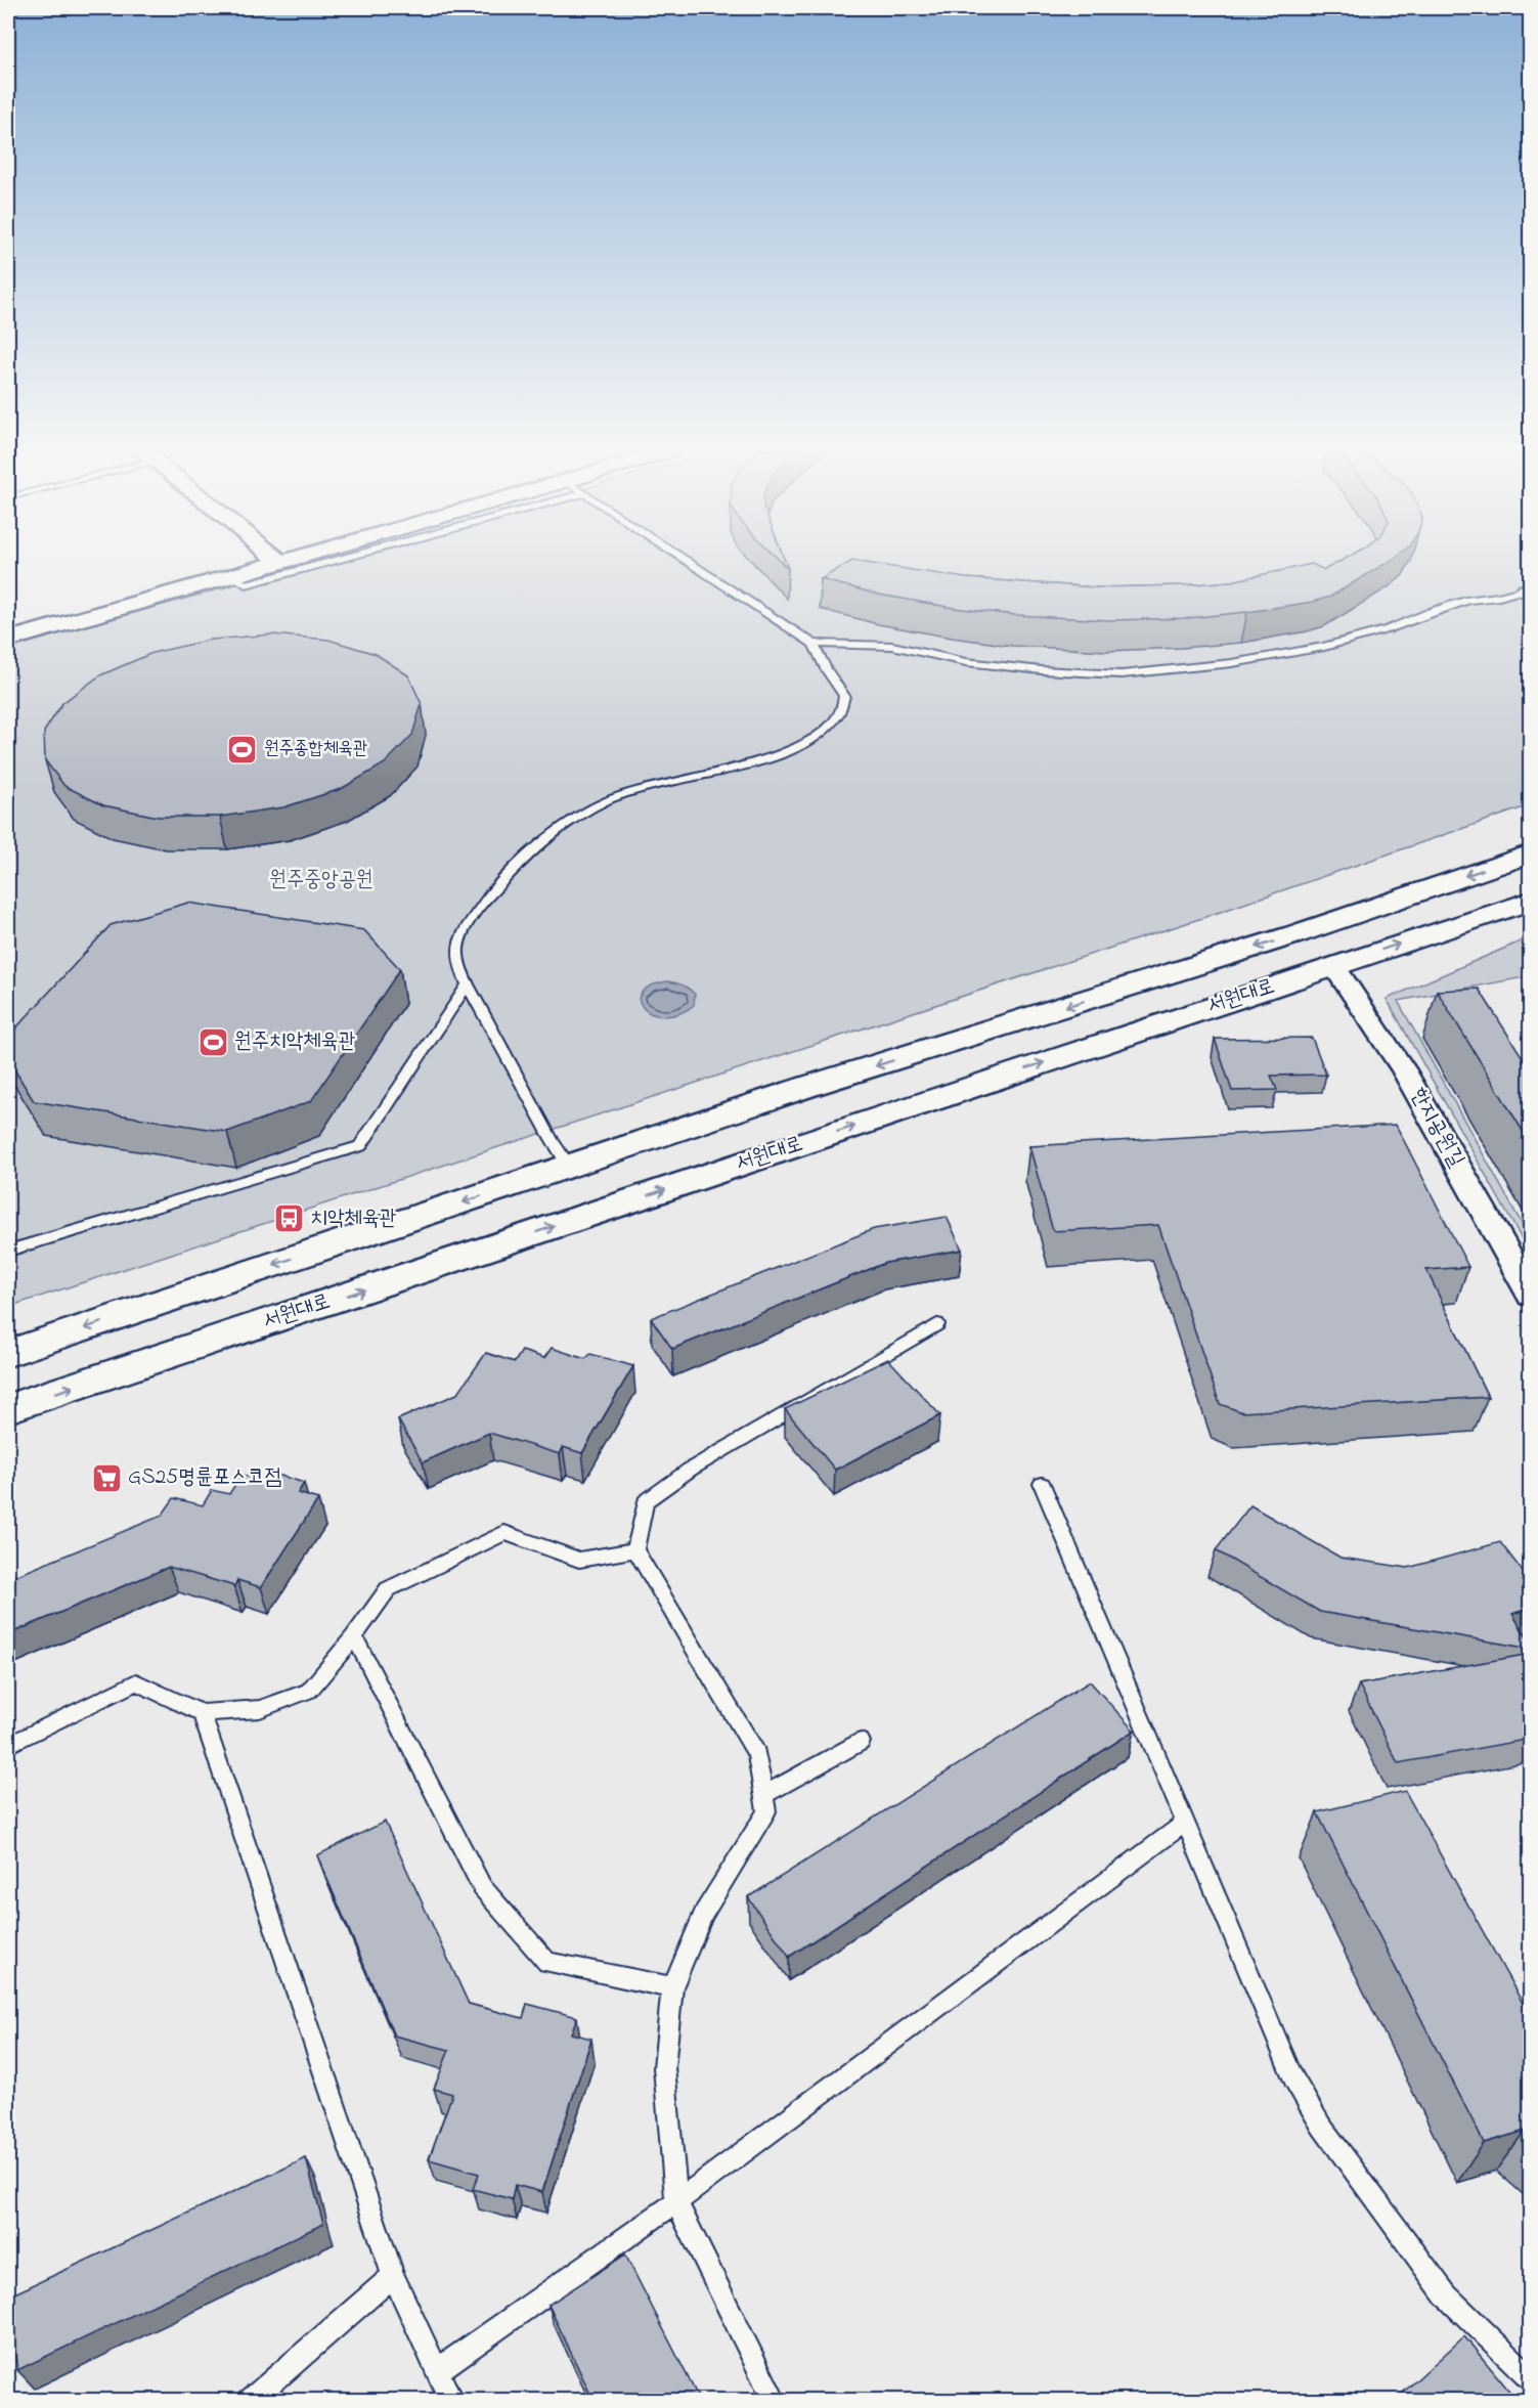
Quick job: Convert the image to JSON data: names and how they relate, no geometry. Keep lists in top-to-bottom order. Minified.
{"streets":{"street":["서원대로","한지공원길"]},"crossings":[["서원대로","한지공원길"]],"parks":["원주중앙공원"],"places":{"sports":["원주종합체육관","원주치악체육관"],"bus stop":["치악체육관"],"supermarket":["GS25명륜포스코점"]}}
